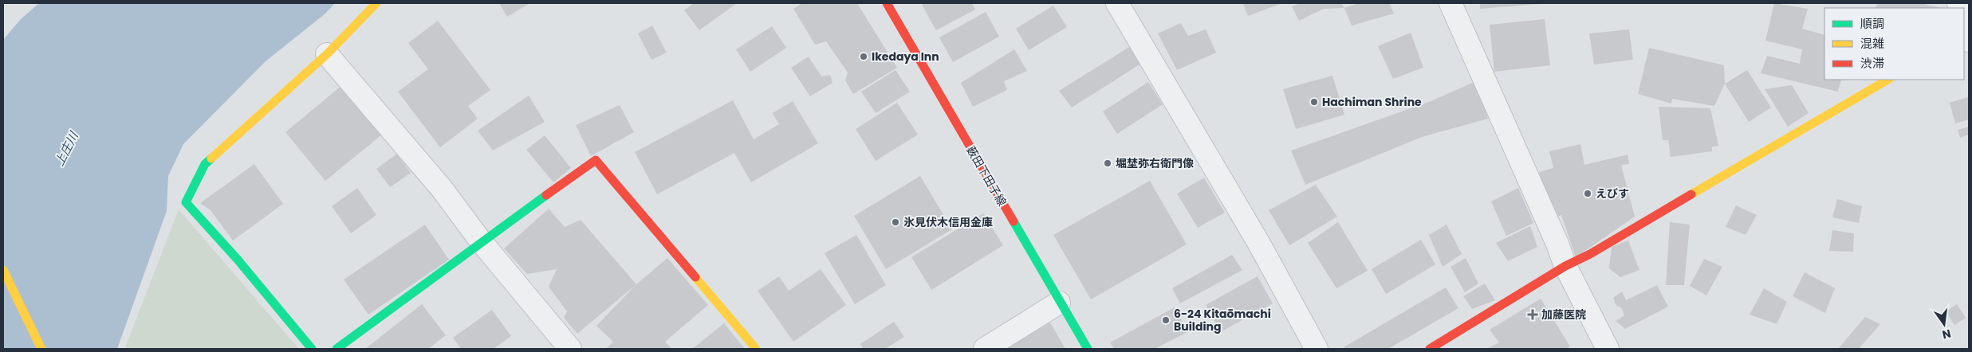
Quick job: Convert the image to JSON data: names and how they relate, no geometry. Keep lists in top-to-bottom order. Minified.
{"streets":{"street":["薮田下田子線"]},"water":["上庄川"],"places":{"other":["Ikedaya Inn","Hachiman Shrine","堀埜弥右衛門像","えびす","氷見伏木信用金庫","6-24 Kitaōmachi Building"],"health":["加藤医院"]},"legend":["順調","混雑","渋滞"],"north":"bottom"}
